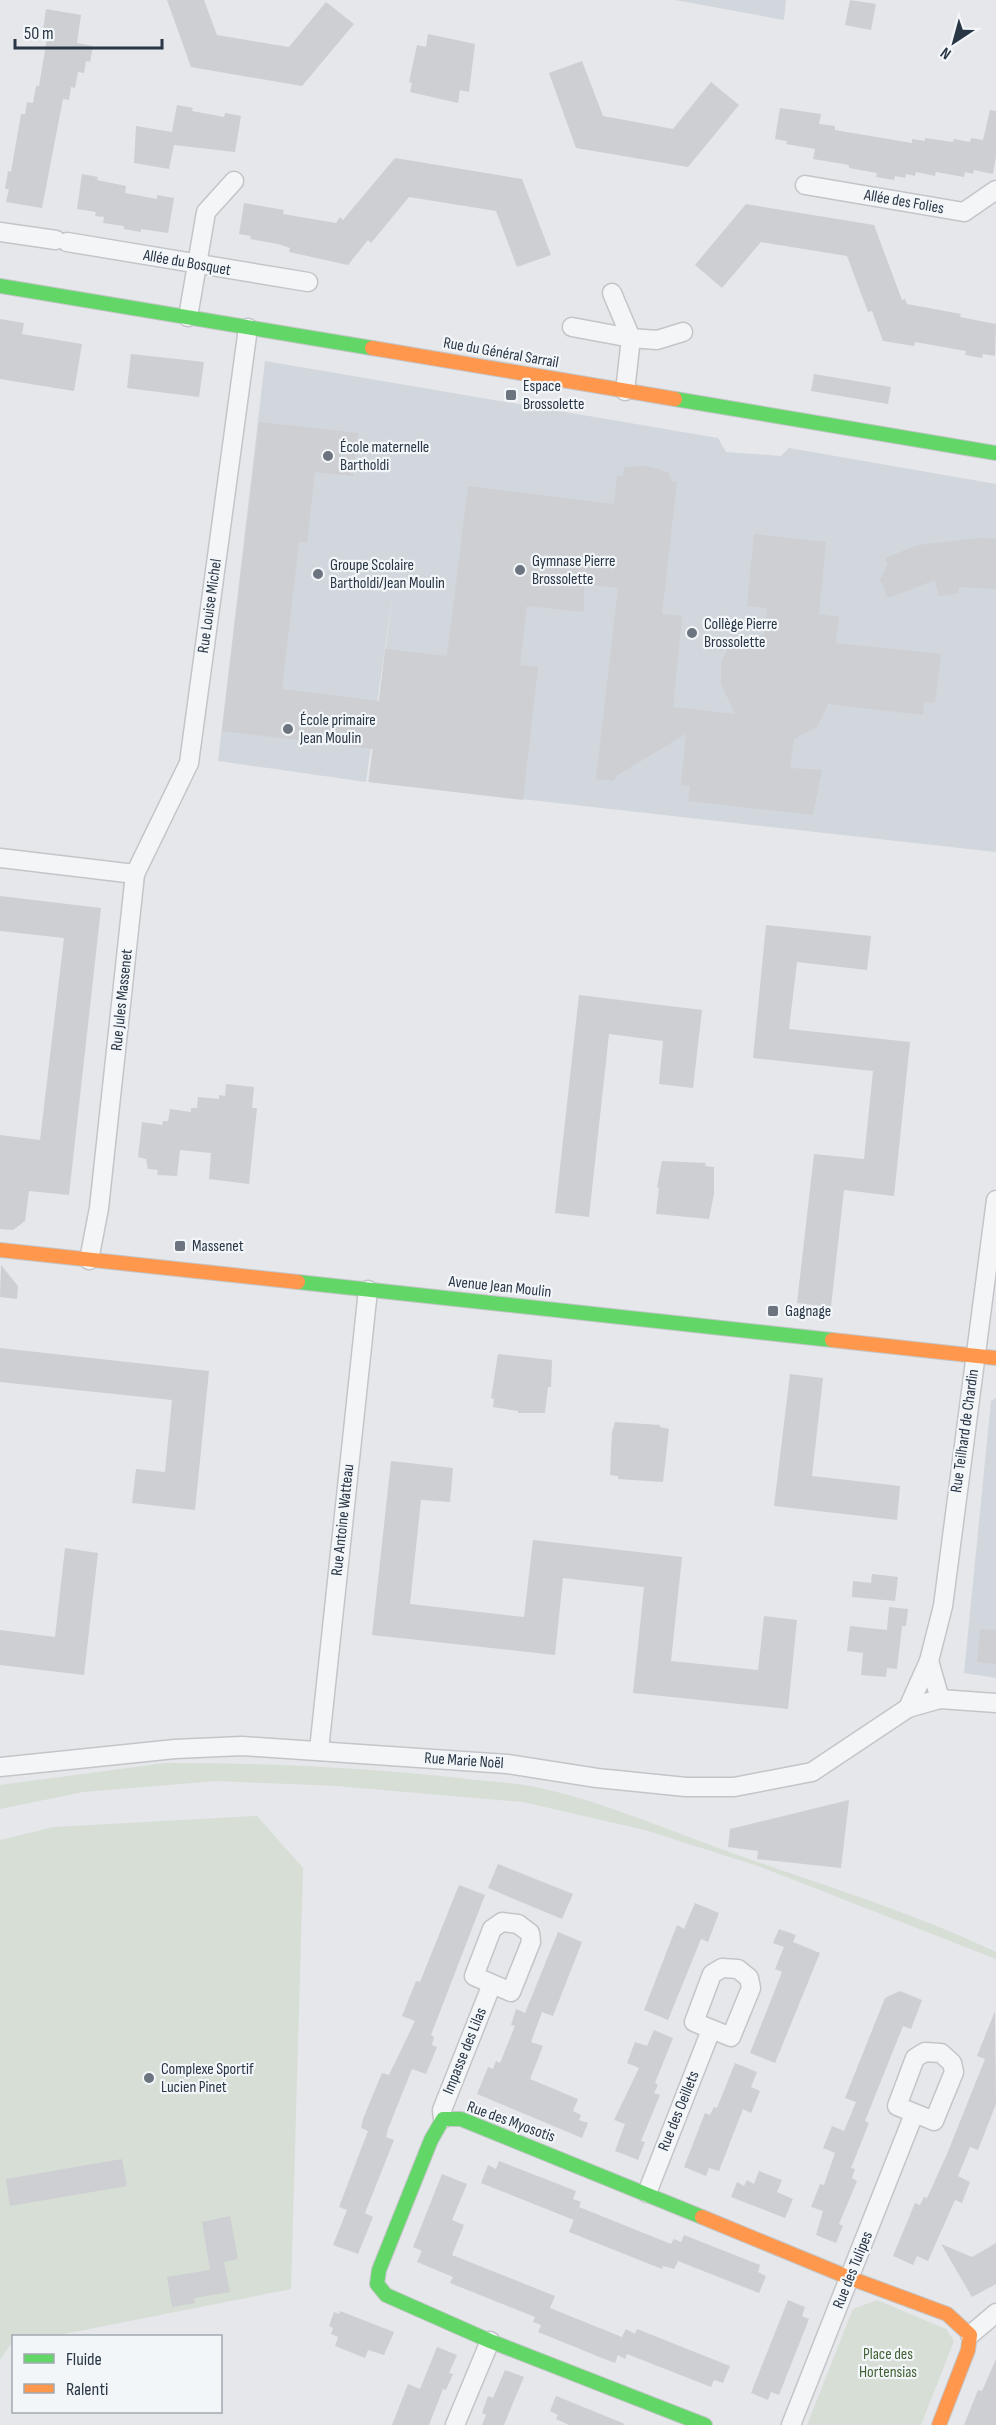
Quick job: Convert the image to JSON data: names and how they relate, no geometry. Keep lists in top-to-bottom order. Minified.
{"streets":{"street":["Allée des Folies","Allée du Bosquet","Rue du Général Sarrail","Rue Louise Michel","Rue Jules Massenet","Avenue Jean Moulin","Rue Teilhard de Chardin","Rue Antoine Watteau","Rue Marie Noël","Impasse des Lilas","Rue des Oeillets","Rue des Myosotis","Rue des Tulipes"]},"crossings":[["Rue du Général Sarrail","Rue Louise Michel"],["Rue Louise Michel","Rue Jules Massenet"],["Rue Jules Massenet","Avenue Jean Moulin"],["Avenue Jean Moulin","Rue Teilhard de Chardin"],["Avenue Jean Moulin","Rue Antoine Watteau"],["Rue Teilhard de Chardin","Rue Marie Noël"],["Rue Antoine Watteau","Rue Marie Noël"],["Impasse des Lilas","Rue des Myosotis"],["Rue des Oeillets","Rue des Myosotis"],["Rue des Myosotis","Rue des Tulipes"]],"parks":["Place des Hortensias"],"places":{"transit":["Espace Brossolette","Massenet","Gagnage"],"other":["École maternelle Bartholdi","Gymnase Pierre Brossolette","Groupe Scolaire Bartholdi/Jean Moulin","Collège Pierre Brossolette","École primaire Jean Moulin","Complexe Sportif Lucien Pinet"]},"legend":["Fluide","Ralenti"],"scale_bar":"50 m","north":"bottom left"}
